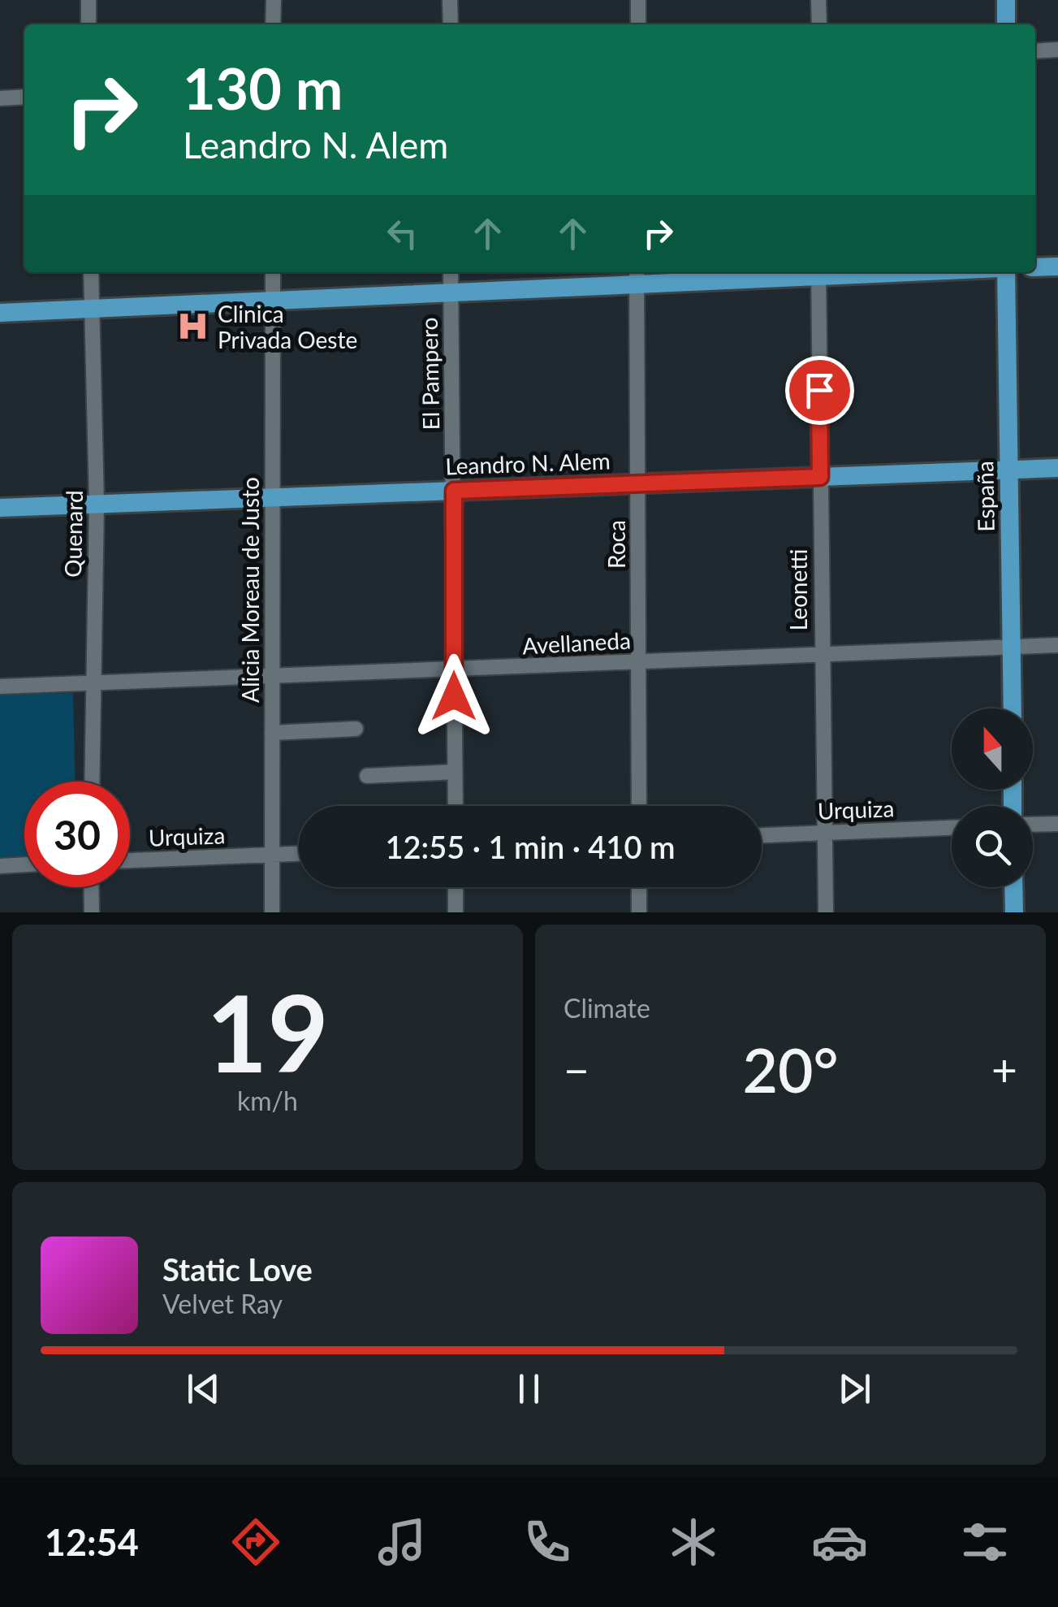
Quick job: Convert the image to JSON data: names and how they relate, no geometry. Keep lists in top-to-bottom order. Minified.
{"streets":{"main road":["Leandro N. Alem","España"],"street":["El Pampero","Quenard","Roca","Alicia Moreau de Justo","Leonetti","Avellaneda","Urquiza"]},"crossings":[["El Pampero","Leandro N. Alem"],["El Pampero","Avellaneda"],["Leandro N. Alem","España"],["Leandro N. Alem","Quenard"],["Leandro N. Alem","Roca"],["Leandro N. Alem","Alicia Moreau de Justo"],["Leandro N. Alem","Leonetti"],["España","Avellaneda"],["Quenard","Avellaneda"],["Roca","Avellaneda"],["Alicia Moreau de Justo","Avellaneda"],["Alicia Moreau de Justo","Urquiza"],["Leonetti","Avellaneda"],["Leonetti","Urquiza"]],"places":{"hospital":["Clinica Privada Oeste"]},"north":"top","page":{"turn":["130 m","Leandro N. Alem"],"limit":"30","trip":"12:55 · 1 min · 410 m","tile":[["19","km/h"],"Climate"],"heat":["−","20°","+"],"song":["Static Love","Velvet Ray"],"tabs":"12:54"}}
